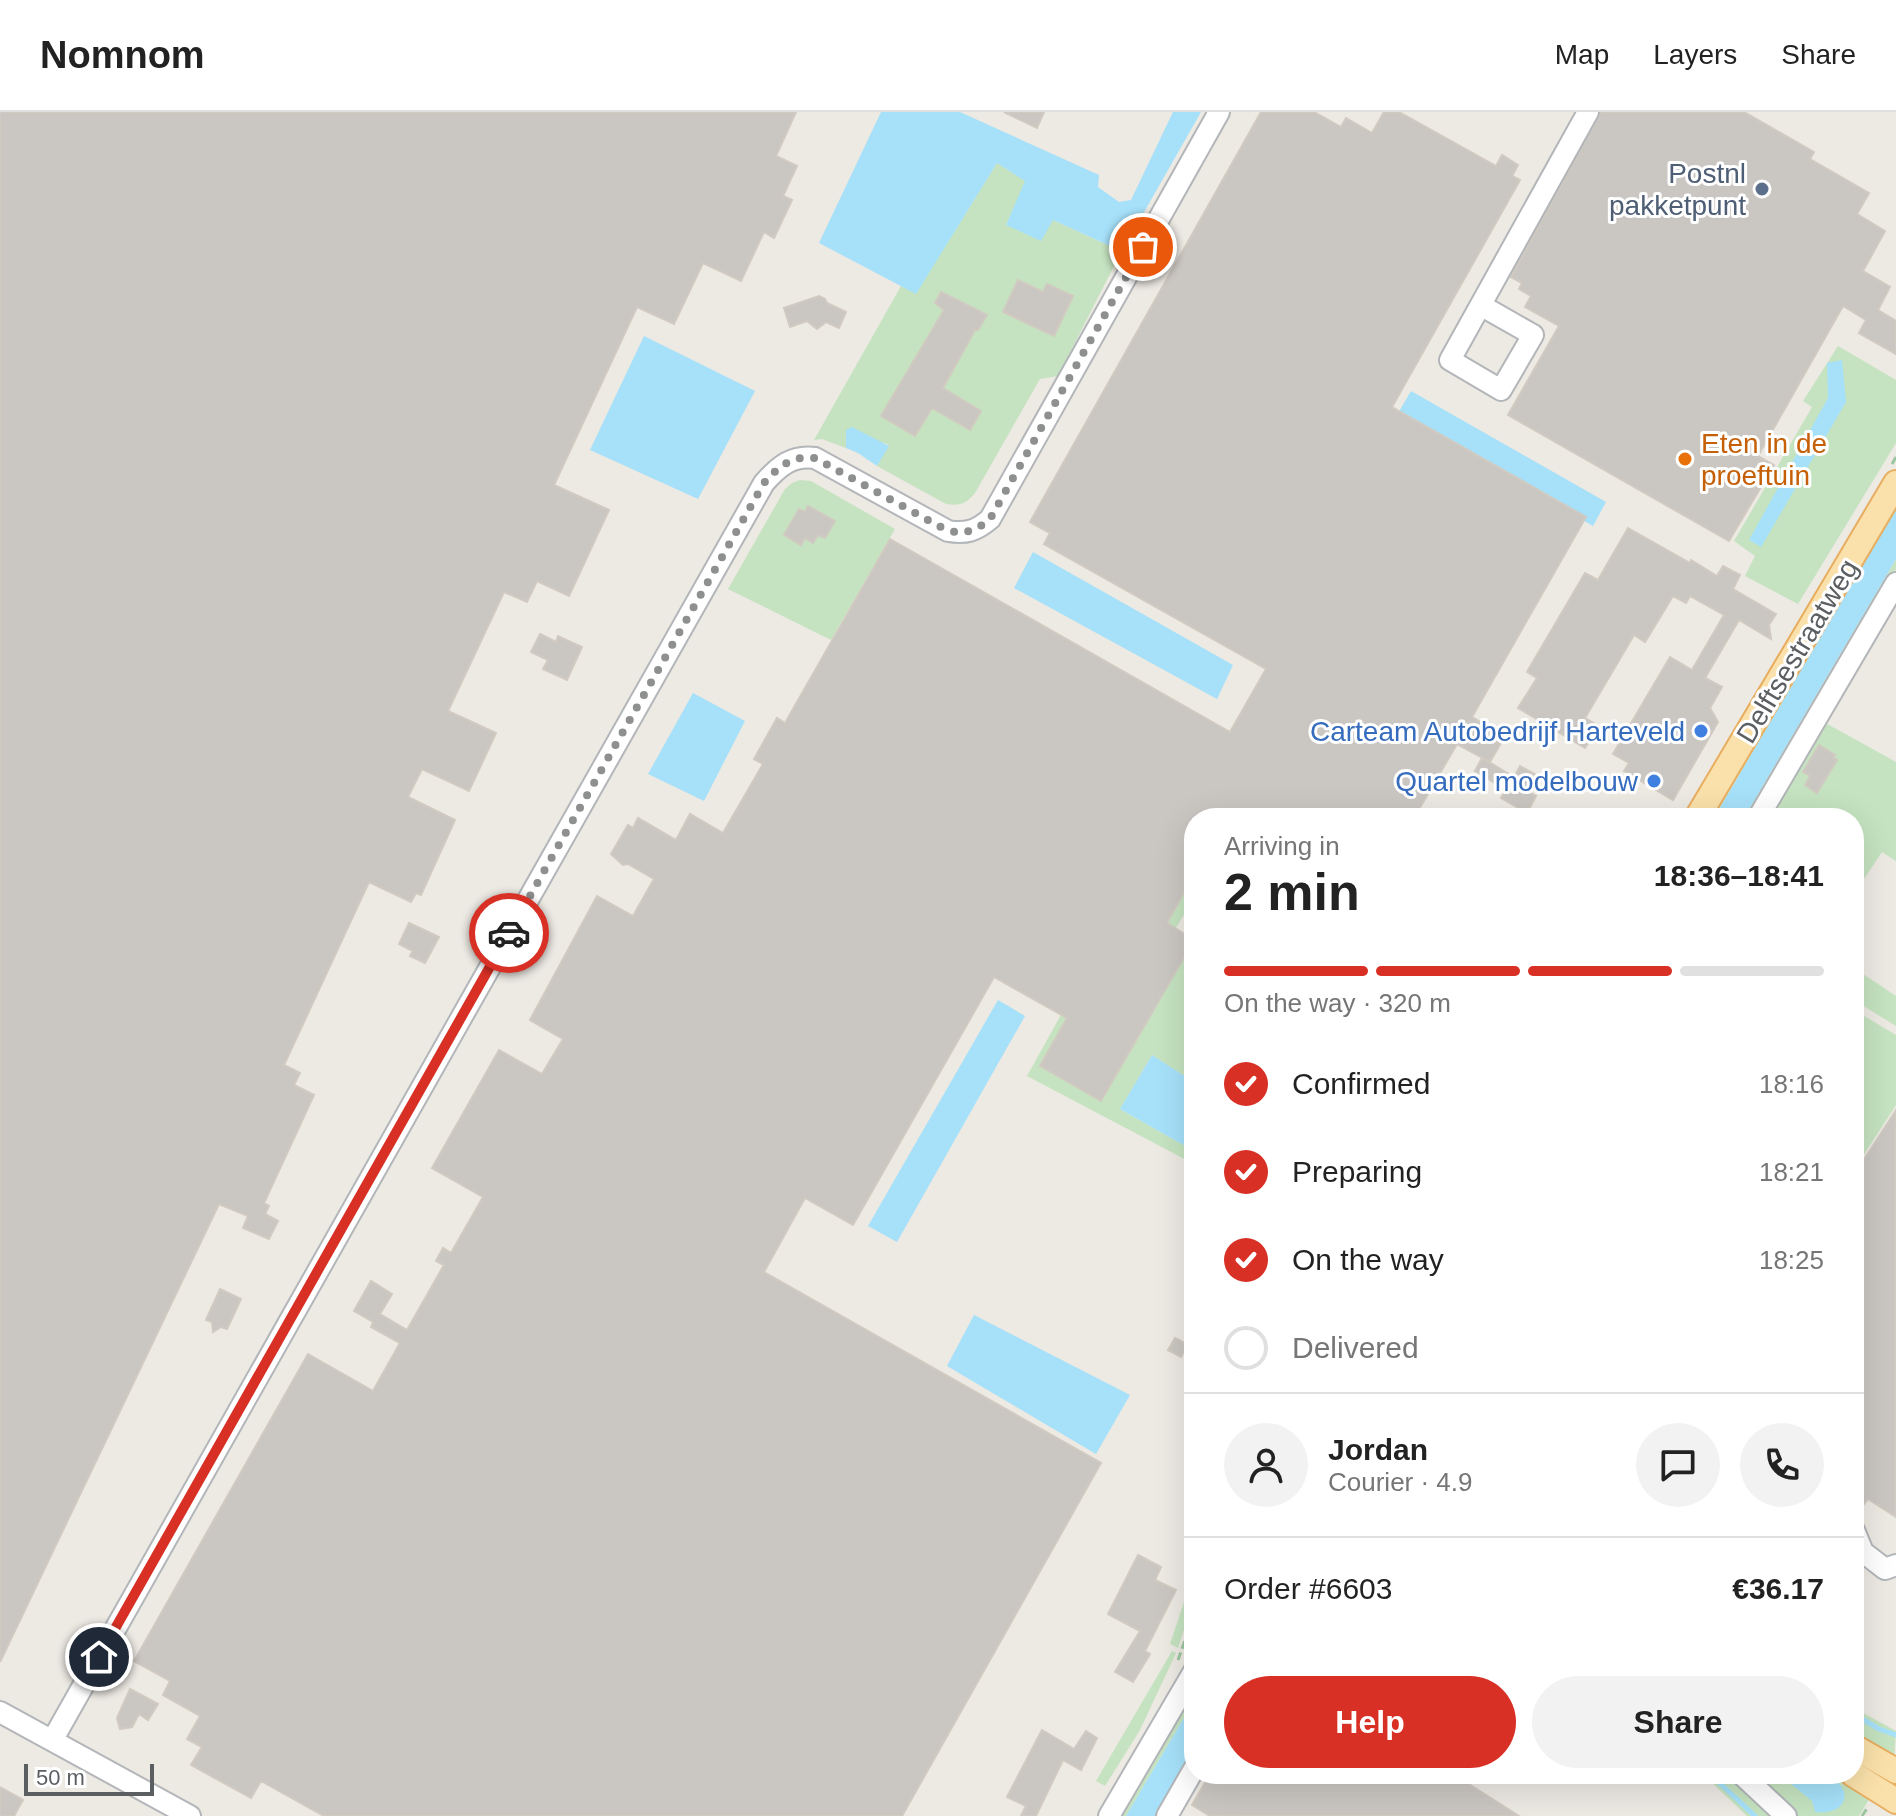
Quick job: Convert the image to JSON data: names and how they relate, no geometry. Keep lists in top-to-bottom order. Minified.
{"streets":{"main road":["Delftsestraatweg"]},"places":["Postnl pakketpunt","Eten in de proeftuin","Carteam Autobedrijf Harteveld","Quartel modelbouw"],"scale_bar":"50 m","page":{"header":"Nomnom","nav":["Map","Layers","Share"],"heading":["2 min","Arriving in","18:36–18:41"],"panel":["Jordan","Courier · 4.9","Order #6603","€36.17"],"bar":"On the way · 320 m","list":[["Confirmed","18:16"],["Preparing","18:21"],["On the way","18:25"],"Delivered"],"buttons":["Help","Share"],"scale":"50 m"}}
